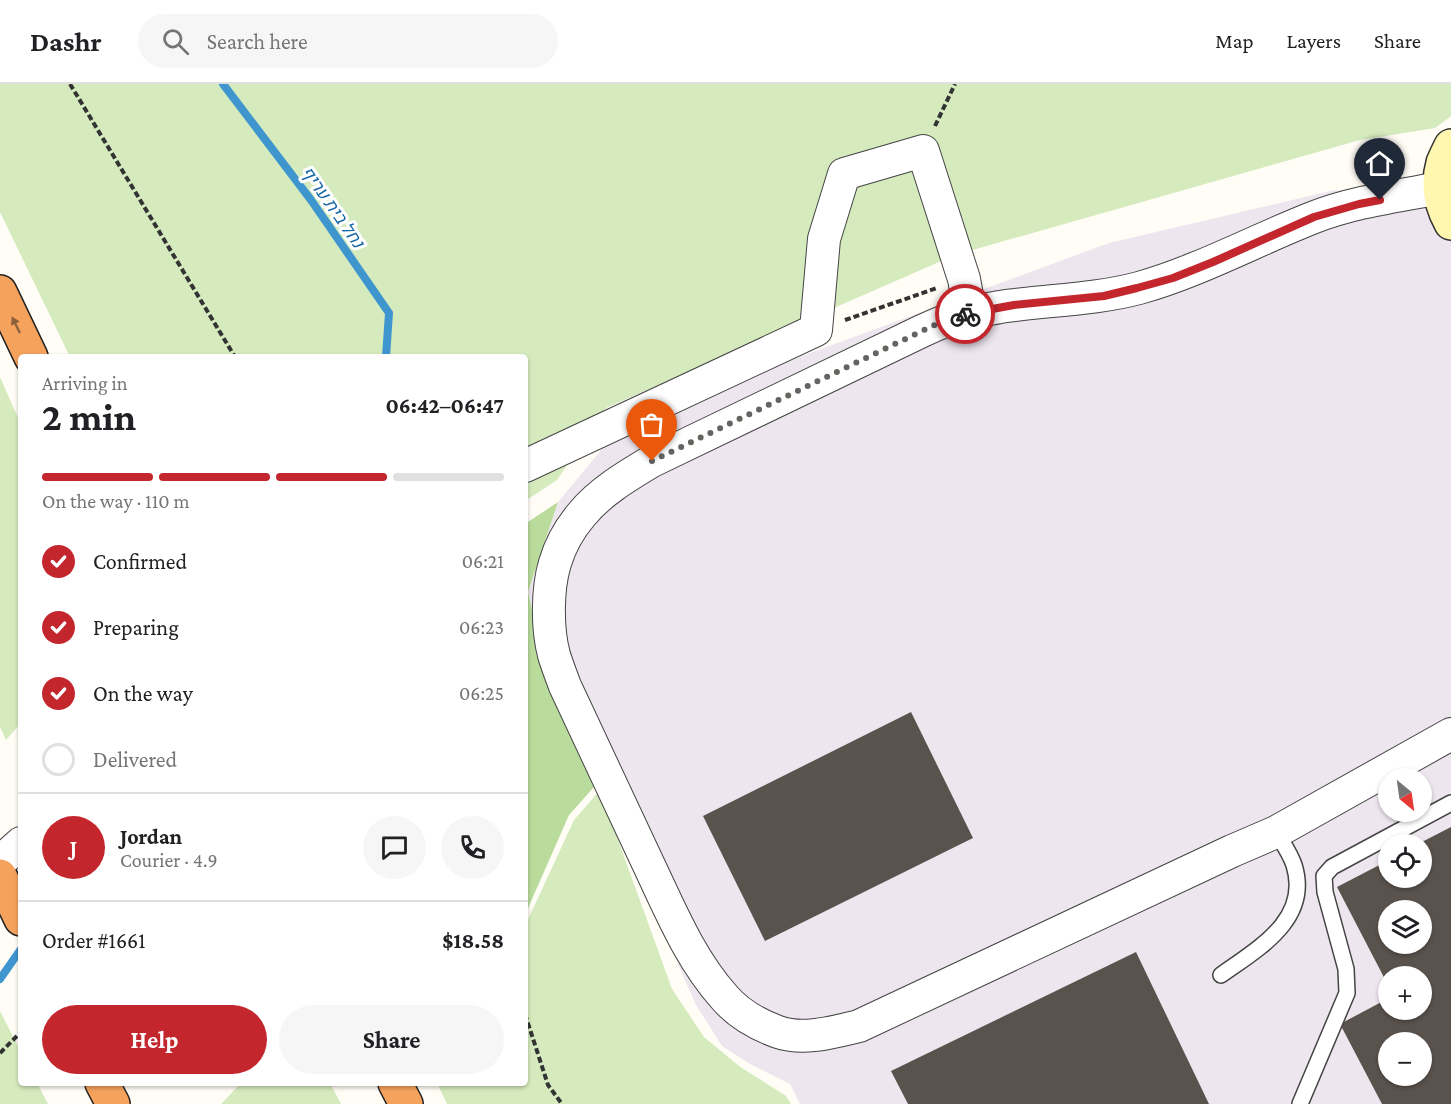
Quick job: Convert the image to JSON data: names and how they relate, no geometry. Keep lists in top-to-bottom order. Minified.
{"water":["נחל בית עריף"],"north":"bottom right","page":{"header":"Dashr","search":"Search here","nav":["Map","Layers","Share"],"heading":["2 min","Arriving in","06:42–06:47"],"panel":["Jordan","Courier · 4.9","Order #1661","$18.58"],"bar":"On the way · 110 m","list":[["Confirmed","06:21"],["Preparing","06:23"],["On the way","06:25"],"Delivered"],"map_buttons":["+","−"],"round":"J","buttons":["Help","Share"]}}
